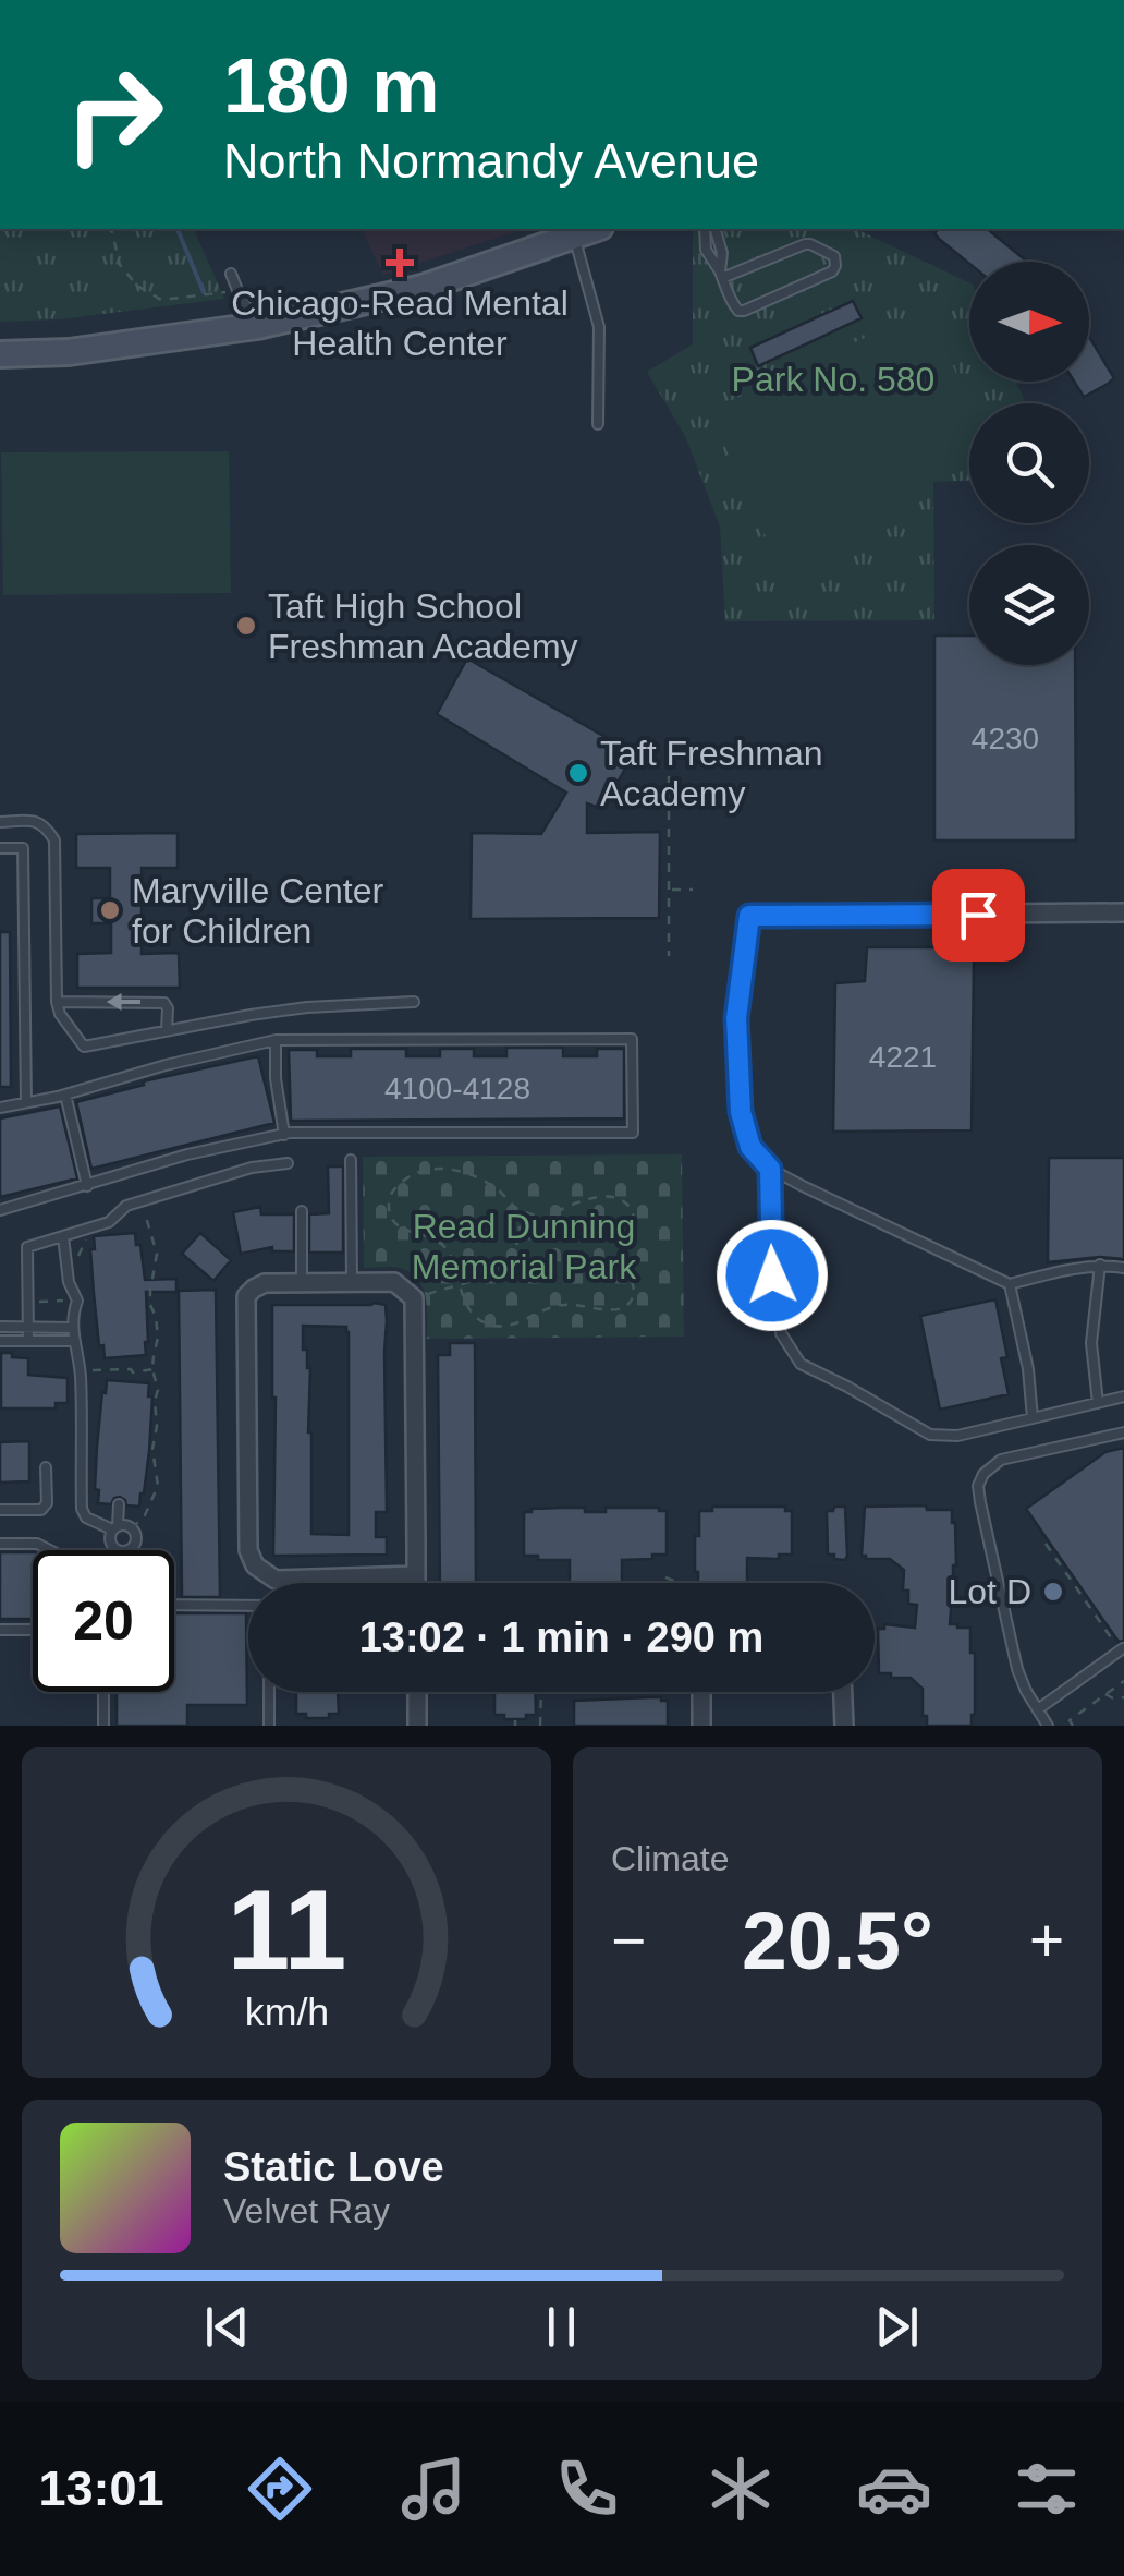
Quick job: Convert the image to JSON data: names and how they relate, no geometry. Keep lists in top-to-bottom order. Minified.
{"parks":["Park No. 580","Read Dunning Memorial Park"],"places":{"health":["Chicago-Read Mental Health Center"],"other":["Taft High School Freshman Academy","Taft Freshman Academy","Maryville Center for Children","Lot D"]},"house_numbers":["4230","4221","4100-4128"],"north":"right","page":{"turn":["180 m","North Normandy Avenue"],"limit":"20","trip":"13:02 · 1 min · 290 m","tile":"Climate","heat":["−","20.5°","+"],"song":["Static Love","Velvet Ray"],"tabs":"13:01","gauge":["11","km/h"]}}
